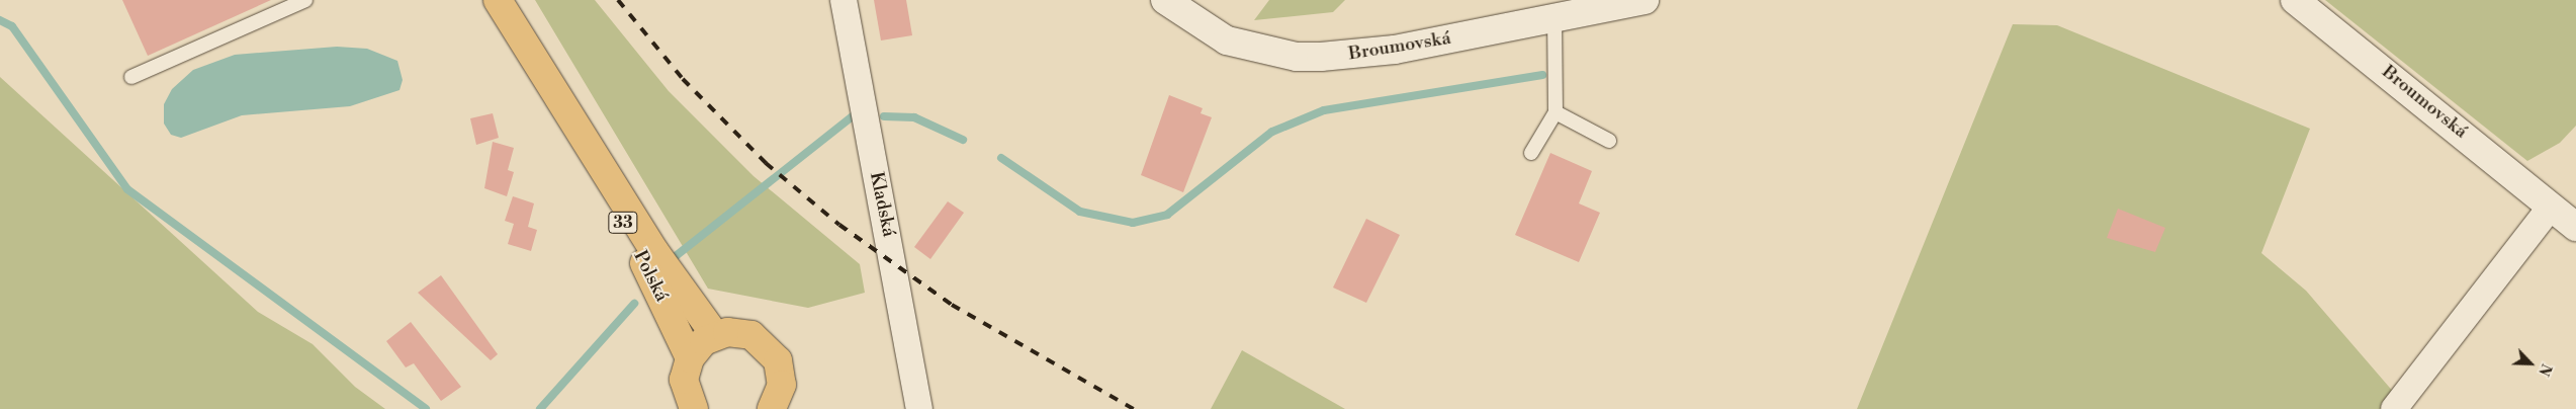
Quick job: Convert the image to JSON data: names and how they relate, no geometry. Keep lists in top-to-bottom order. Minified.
{"streets":{"main road":["Broumovská","33","Polská"],"street":["Kladská"]},"north":"bottom right"}
